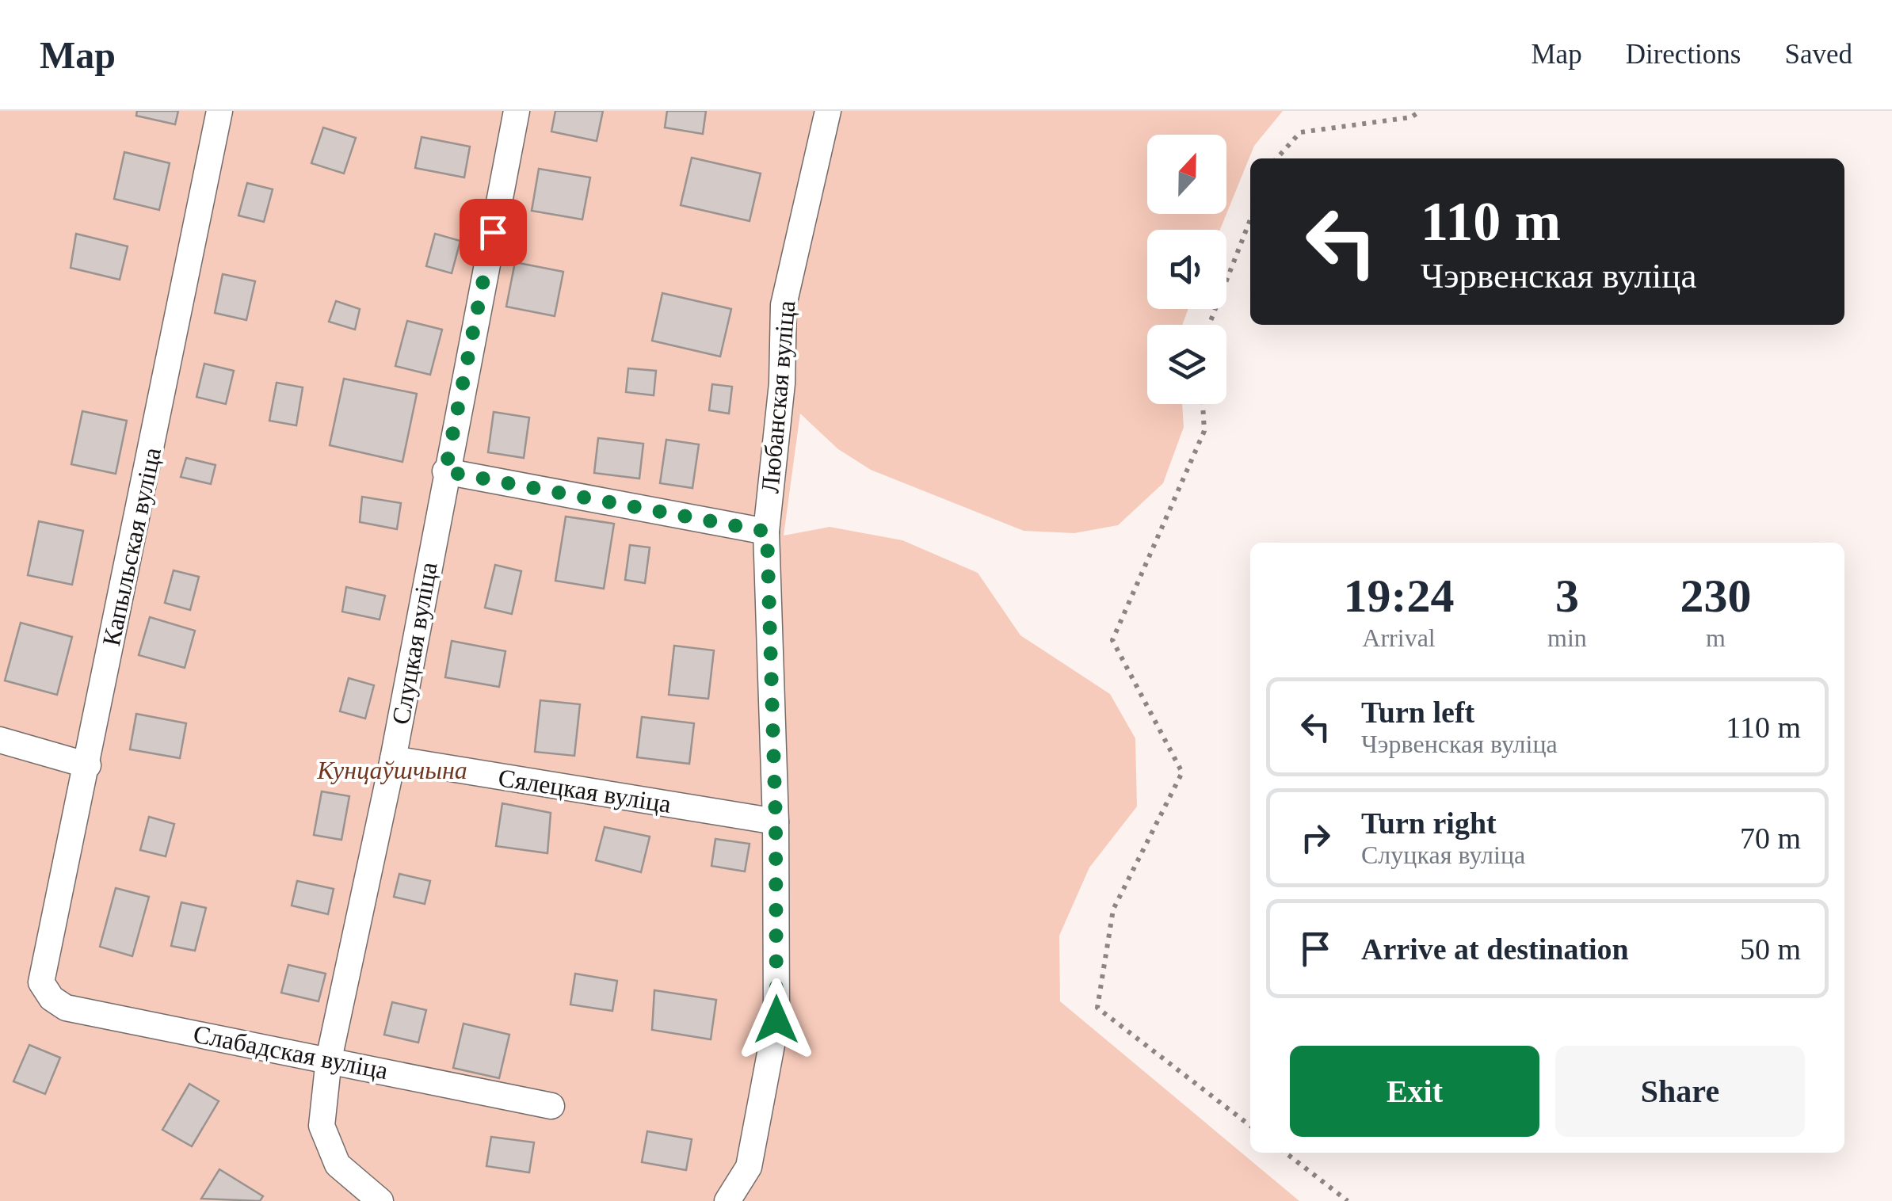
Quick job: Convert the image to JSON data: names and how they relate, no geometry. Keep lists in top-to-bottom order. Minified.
{"streets":{"street":["Любанская вуліца","Капыльская вуліца","Слуцкая вуліца","Сялецкая вуліца","Слабадская вуліца"]},"crossings":[["Любанская вуліца","Сялецкая вуліца"],["Капыльская вуліца","Слабадская вуліца"],["Слуцкая вуліца","Сялецкая вуліца"],["Слуцкая вуліца","Слабадская вуліца"]],"parks":["Кунцаўшчына"],"north":"top","page":{"header":"Map","nav":["Map","Directions","Saved"],"turn":["110 m","Чэрвенская вуліца"],"eta":["19:24","Arrival","3","min","230","m"],"list":[{"name":"Turn left","note":"Чэрвенская вуліца","value":"110 m"},{"name":"Turn right","note":"Слуцкая вуліца","value":"70 m"},{"name":"Arrive at destination","value":"50 m"}],"buttons":["Exit","Share"]}}
